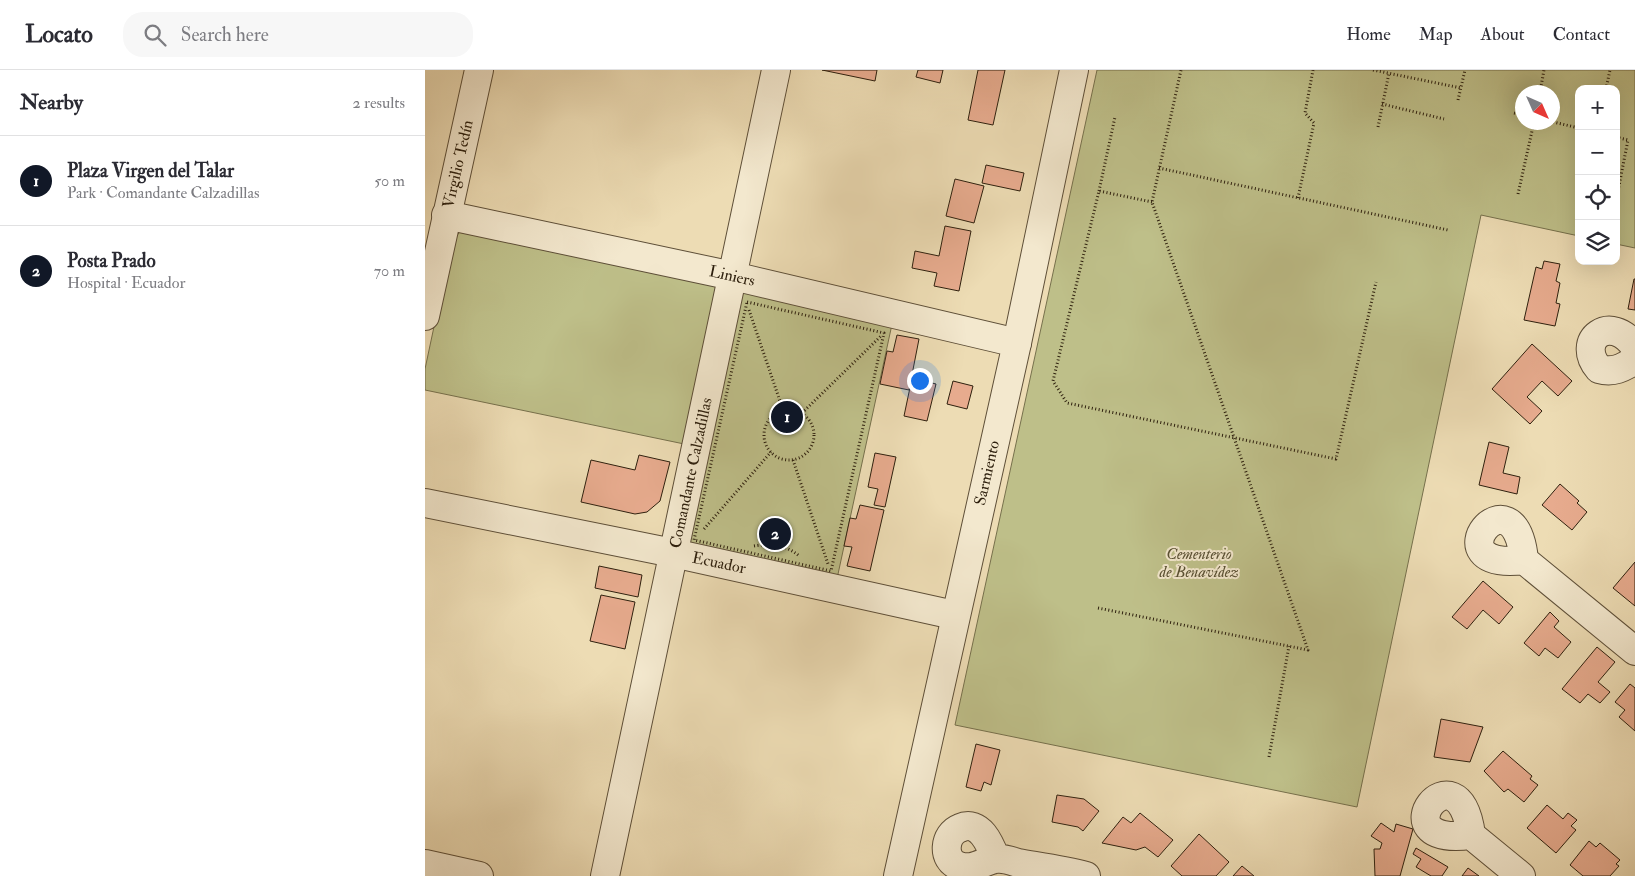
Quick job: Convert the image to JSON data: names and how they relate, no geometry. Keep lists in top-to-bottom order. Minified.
{"streets":{"street":["Virgilio Tedín","Liniers","Comandante Calzadillas","Sarmiento","Ecuador"]},"crossings":[["Virgilio Tedín","Liniers"],["Liniers","Comandante Calzadillas"],["Liniers","Sarmiento"],["Comandante Calzadillas","Ecuador"],["Sarmiento","Ecuador"]],"parks":["Cementerio de Benavídez"],"north":"bottom right","page":{"header":"Locato","search":"Search here","nav":["Home","Map","About","Contact"],"heading":["Nearby","2 results"],"map_buttons":["+","−"],"list":[{"mark":"1","name":"Plaza Virgen del Talar","note":"Park · Comandante Calzadillas","value":"50 m"},{"mark":"2","name":"Posta Prado","note":"Hospital · Ecuador","value":"70 m"}],"pins":["1","2"]}}
